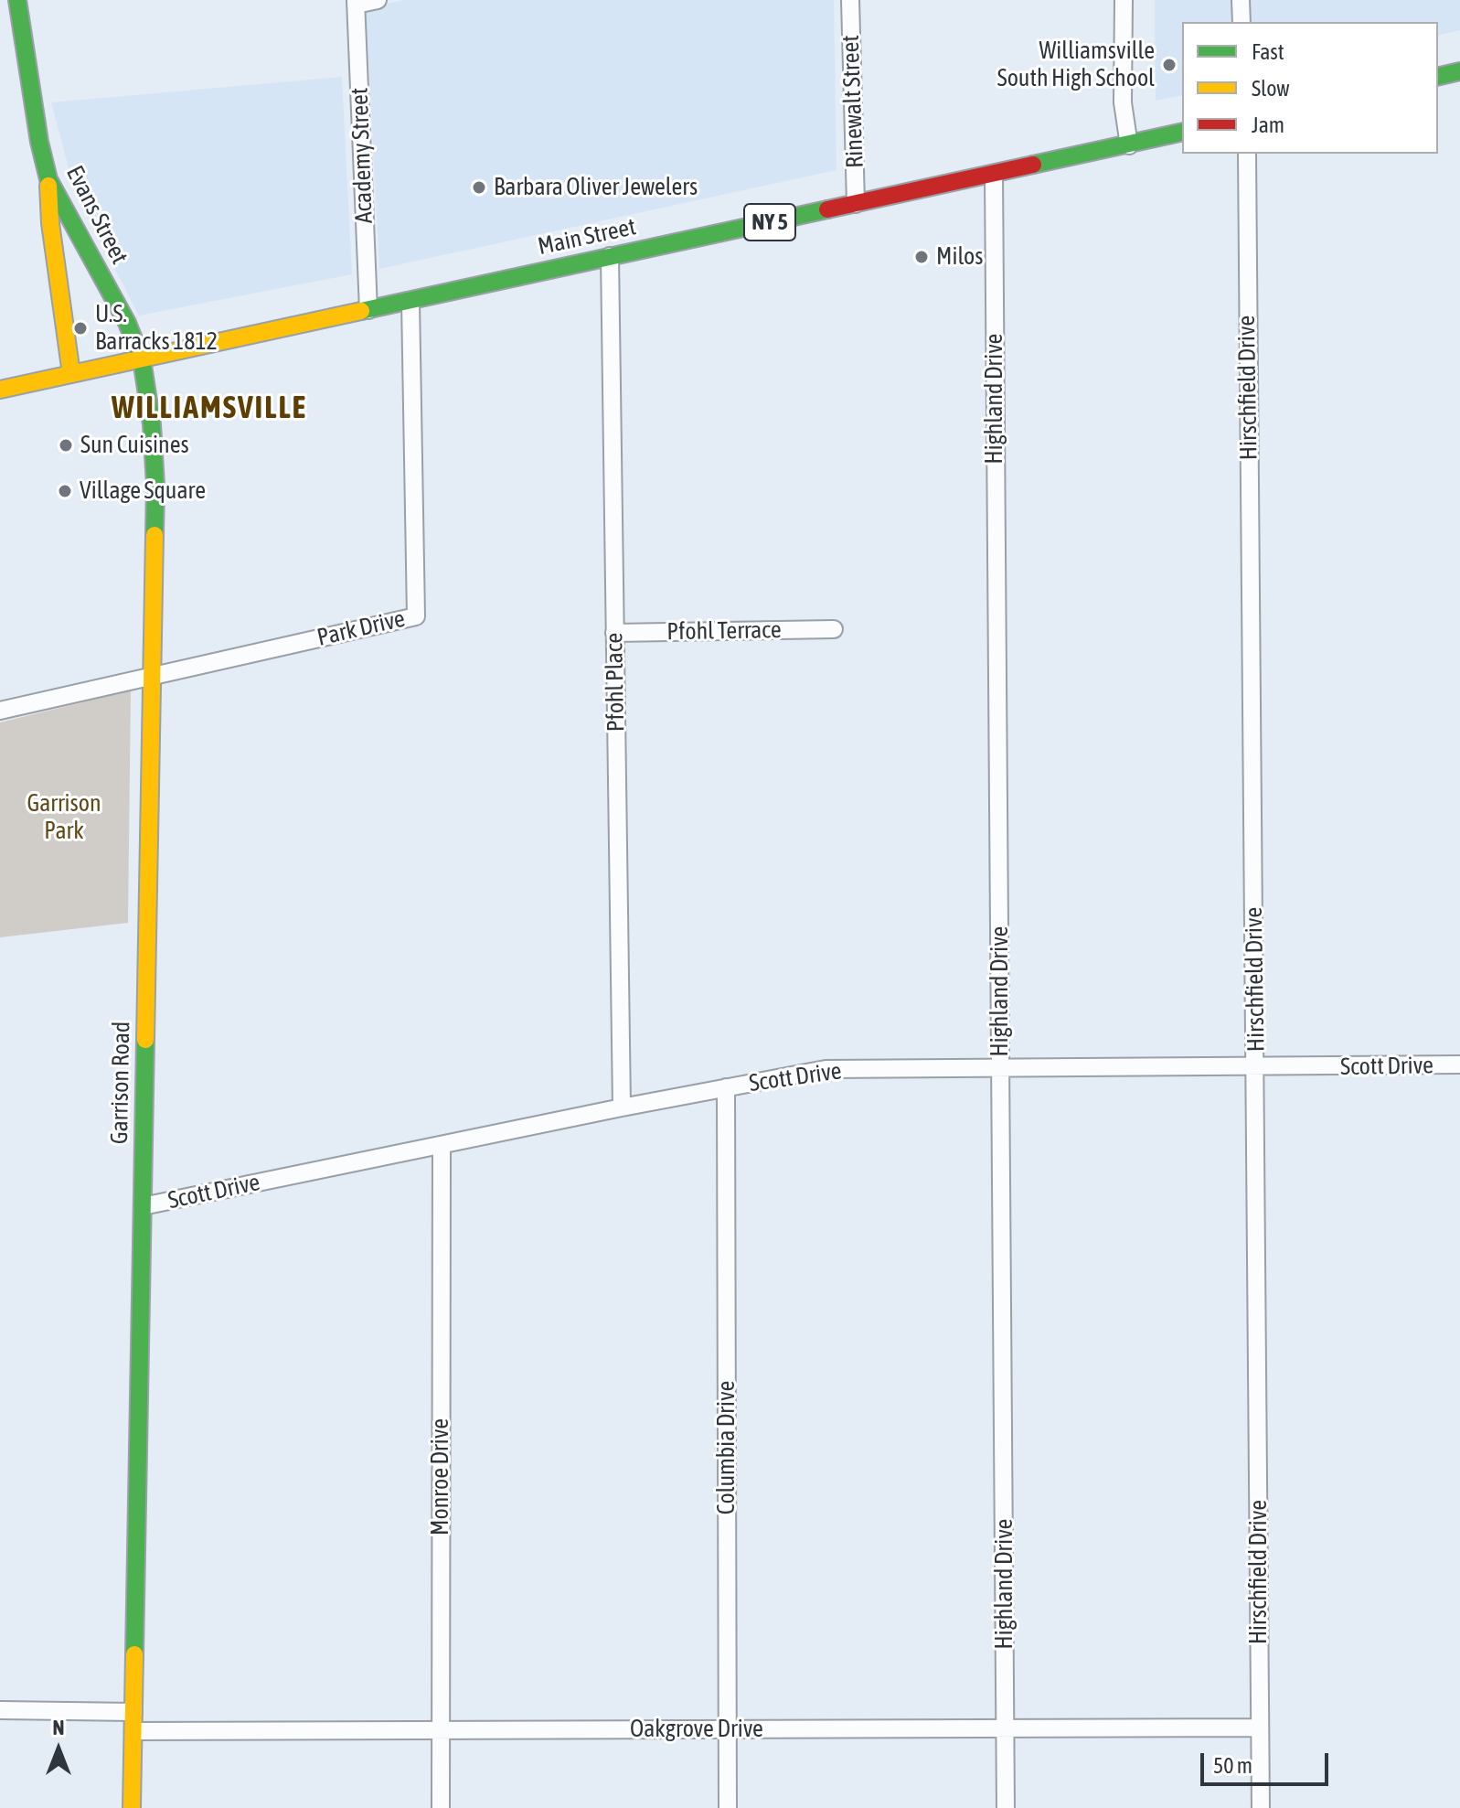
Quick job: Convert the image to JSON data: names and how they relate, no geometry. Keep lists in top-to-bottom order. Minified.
{"streets":{"street":["Rinewalt Street","Academy Street","Evans Street","NY 5","Main Street","Hirschfield Drive","Highland Drive","Park Drive","Pfohl Terrace","Pfohl Place","Scott Drive","Garrison Road","Columbia Drive","Monroe Drive","Oakgrove Drive"]},"crossings":[["Rinewalt Street","Main Street"],["Academy Street","Main Street"],["Evans Street","Main Street"],["Evans Street","Garrison Road"],["Main Street","Highland Drive"],["Main Street","Park Drive"],["Main Street","Pfohl Place"],["Main Street","Garrison Road"],["Hirschfield Drive","Scott Drive"],["Hirschfield Drive","Oakgrove Drive"],["Highland Drive","Scott Drive"],["Highland Drive","Oakgrove Drive"],["Park Drive","Garrison Road"],["Pfohl Terrace","Pfohl Place"],["Pfohl Place","Scott Drive"],["Scott Drive","Garrison Road"],["Scott Drive","Columbia Drive"],["Scott Drive","Monroe Drive"],["Garrison Road","Oakgrove Drive"],["Columbia Drive","Oakgrove Drive"],["Monroe Drive","Oakgrove Drive"]],"districts":["WILLIAMSVILLE"],"parks":["Garrison Park"],"places":["Williamsville South High School","Barbara Oliver Jewelers","Milos","U.S. Barracks 1812","Sun Cuisines","Village Square"],"legend":["Fast","Slow","Jam"],"scale_bar":"50 m","north":"top"}
